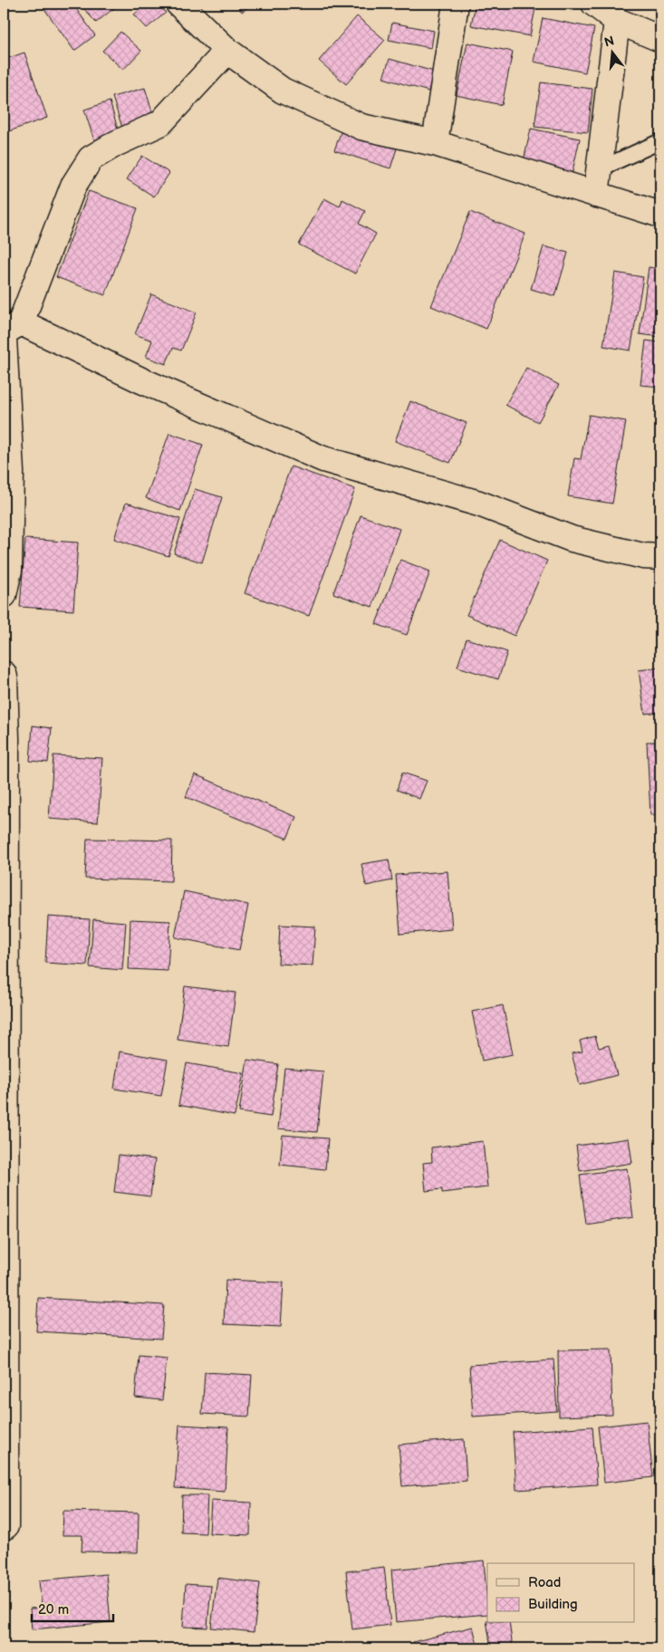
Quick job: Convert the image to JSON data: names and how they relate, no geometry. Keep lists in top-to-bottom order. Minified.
{"legend":["Road","Building"],"scale_bar":"20 m","north":"top"}
